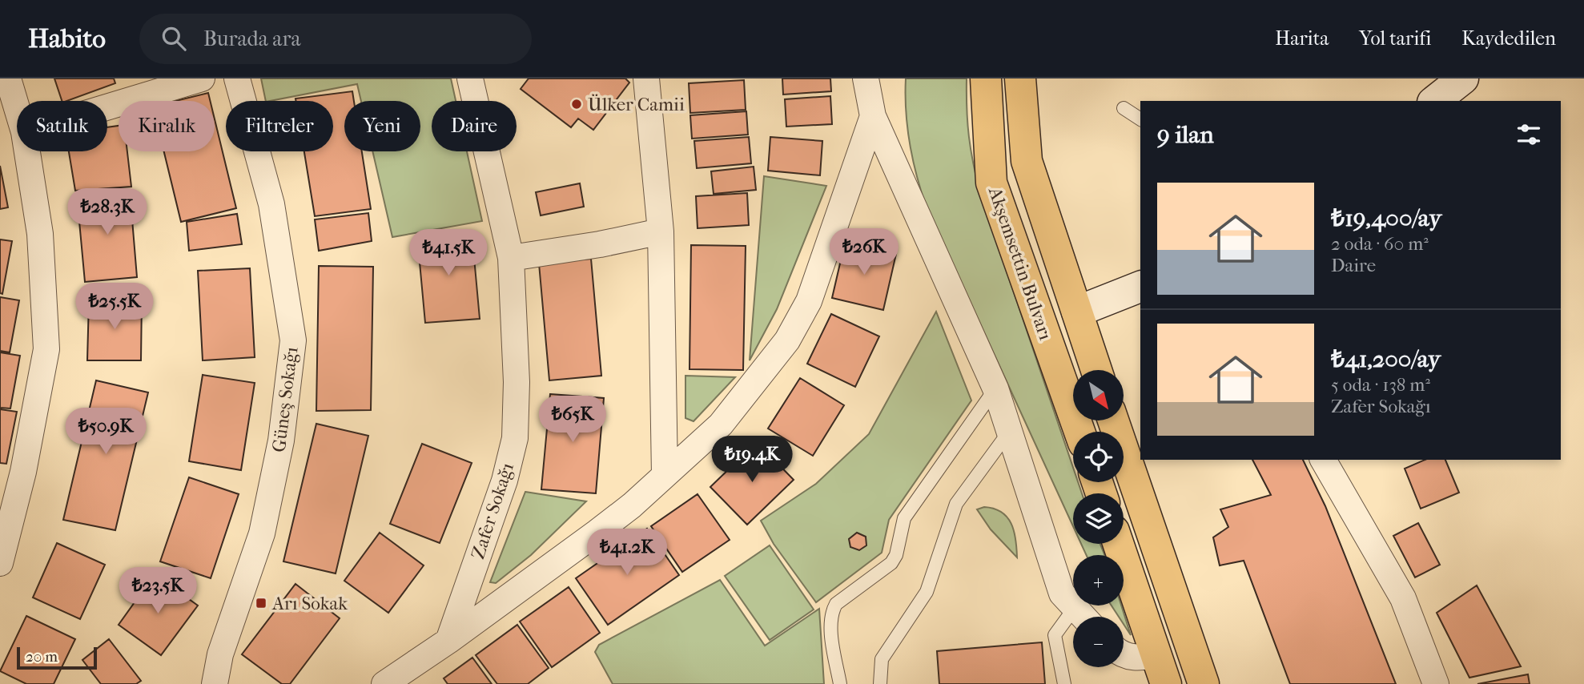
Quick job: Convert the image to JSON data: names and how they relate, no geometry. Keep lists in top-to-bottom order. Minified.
{"streets":{"main road":["Akşemsettin Bulvarı"],"street":["Güneş Sokağı","Zafer Sokağı"]},"places":{"other":["Ülker Camii"],"transit":["Arı Sokak"]},"scale_bar":"20 m","north":"bottom right","page":{"header":"Habito","search":"Burada ara","nav":["Harita","Yol tarifi","Kaydedilen"],"chip":["Satılık","Kiralık","Filtreler","Yeni","Daire"],"heading":"9 ilan","list":[{"name":"₺19,400/ay","note":"2 oda · 60 m² · Daire"},{"name":"₺41,200/ay","note":"5 oda · 138 m² · Zafer Sokağı"}],"price":["₺28.3K","₺26K","₺41.5K","₺25.5K","₺65K","₺50.9K","₺19.4K","₺41.2K","₺23.5K"],"map_buttons":["+","−"],"scale":"20 m"}}
